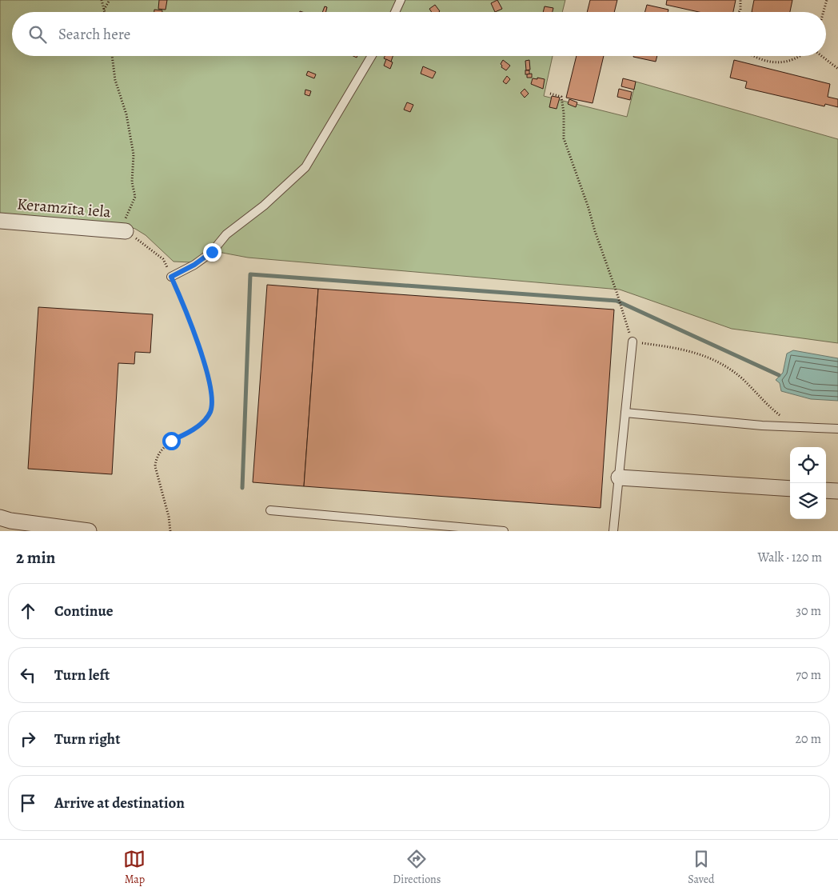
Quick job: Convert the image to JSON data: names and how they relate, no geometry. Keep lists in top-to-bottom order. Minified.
{"streets":{"street":["Keramzīta iela"]},"page":{"search":"Search here","heading":["2 min","Walk · 120 m"],"list":[["Continue","30 m"],["Turn left","70 m"],["Turn right","20 m"],"Arrive at destination"],"nav":["Map","Directions","Saved"]}}
